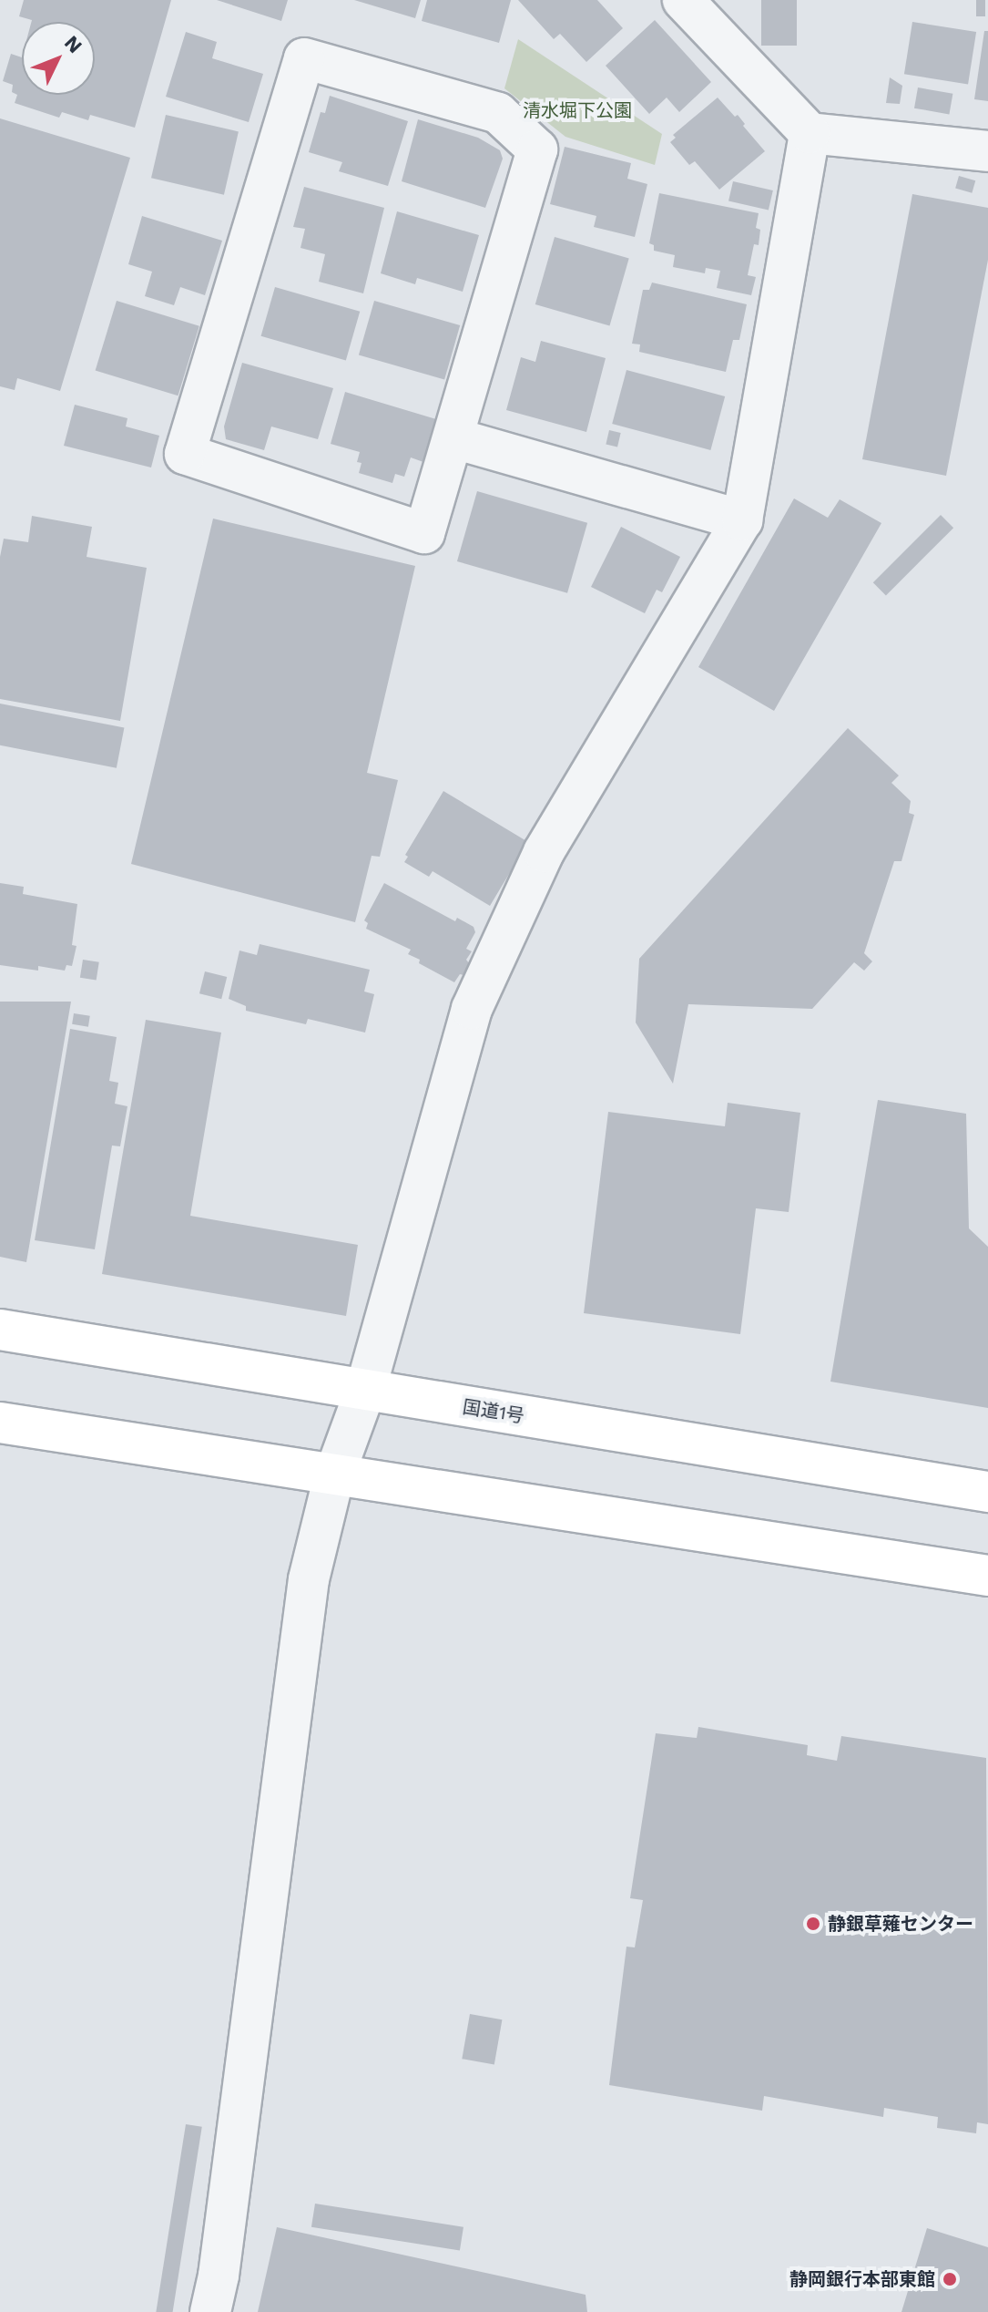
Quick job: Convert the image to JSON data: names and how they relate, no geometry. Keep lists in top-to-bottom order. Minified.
{"streets":{"highway":["国道1号"]},"parks":["清水堀下公園"],"places":["静銀草薙センター","静岡銀行本部東館"],"north":"top right"}
